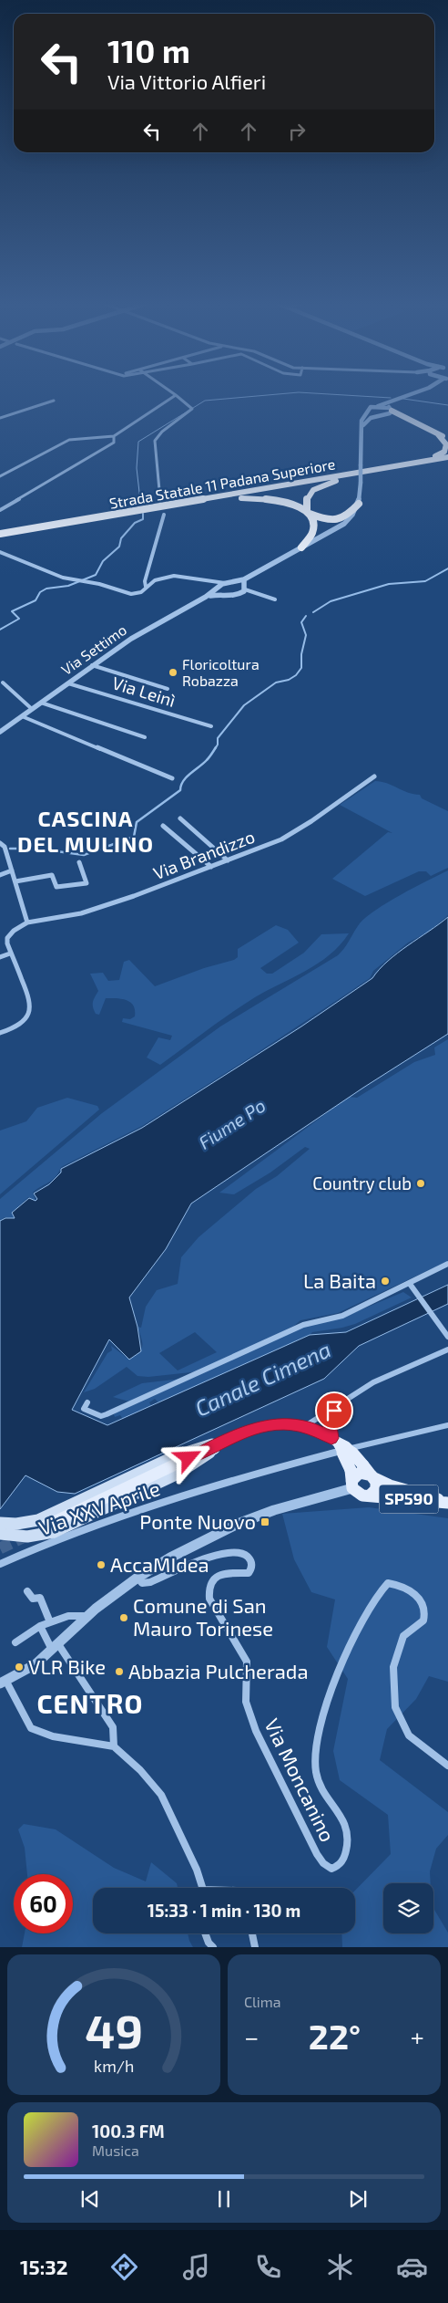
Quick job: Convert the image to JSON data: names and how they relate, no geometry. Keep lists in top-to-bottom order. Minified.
{"streets":{"highway":["Strada Statale 11 Padana Superiore"],"main road":["SP590"],"street":["Via Settimo","Via Leinì","Via Brandizzo","Via XXV Aprile","Via Moncanino"]},"crossings":[["Via Settimo","Via Leinì"],["SP590","Via Moncanino"]],"districts":["CASCINA DEL MULINO","CENTRO"],"water":["Fiume Po","Canale Cimena"],"places":{"other":["Floricoltura Robazza","Country club","La Baita","AccaMIdea","Comune di San Mauro Torinese","VLR Bike","Abbazia Pulcherada"],"transit":["Ponte Nuovo"]},"page":{"turn":["110 m","Via Vittorio Alfieri"],"limit":"60","trip":"15:33 · 1 min · 130 m","tile":"Clima","heat":["−","22°","+"],"song":["100.3 FM","Musica"],"tabs":"15:32","gauge":["49","km/h"]}}
